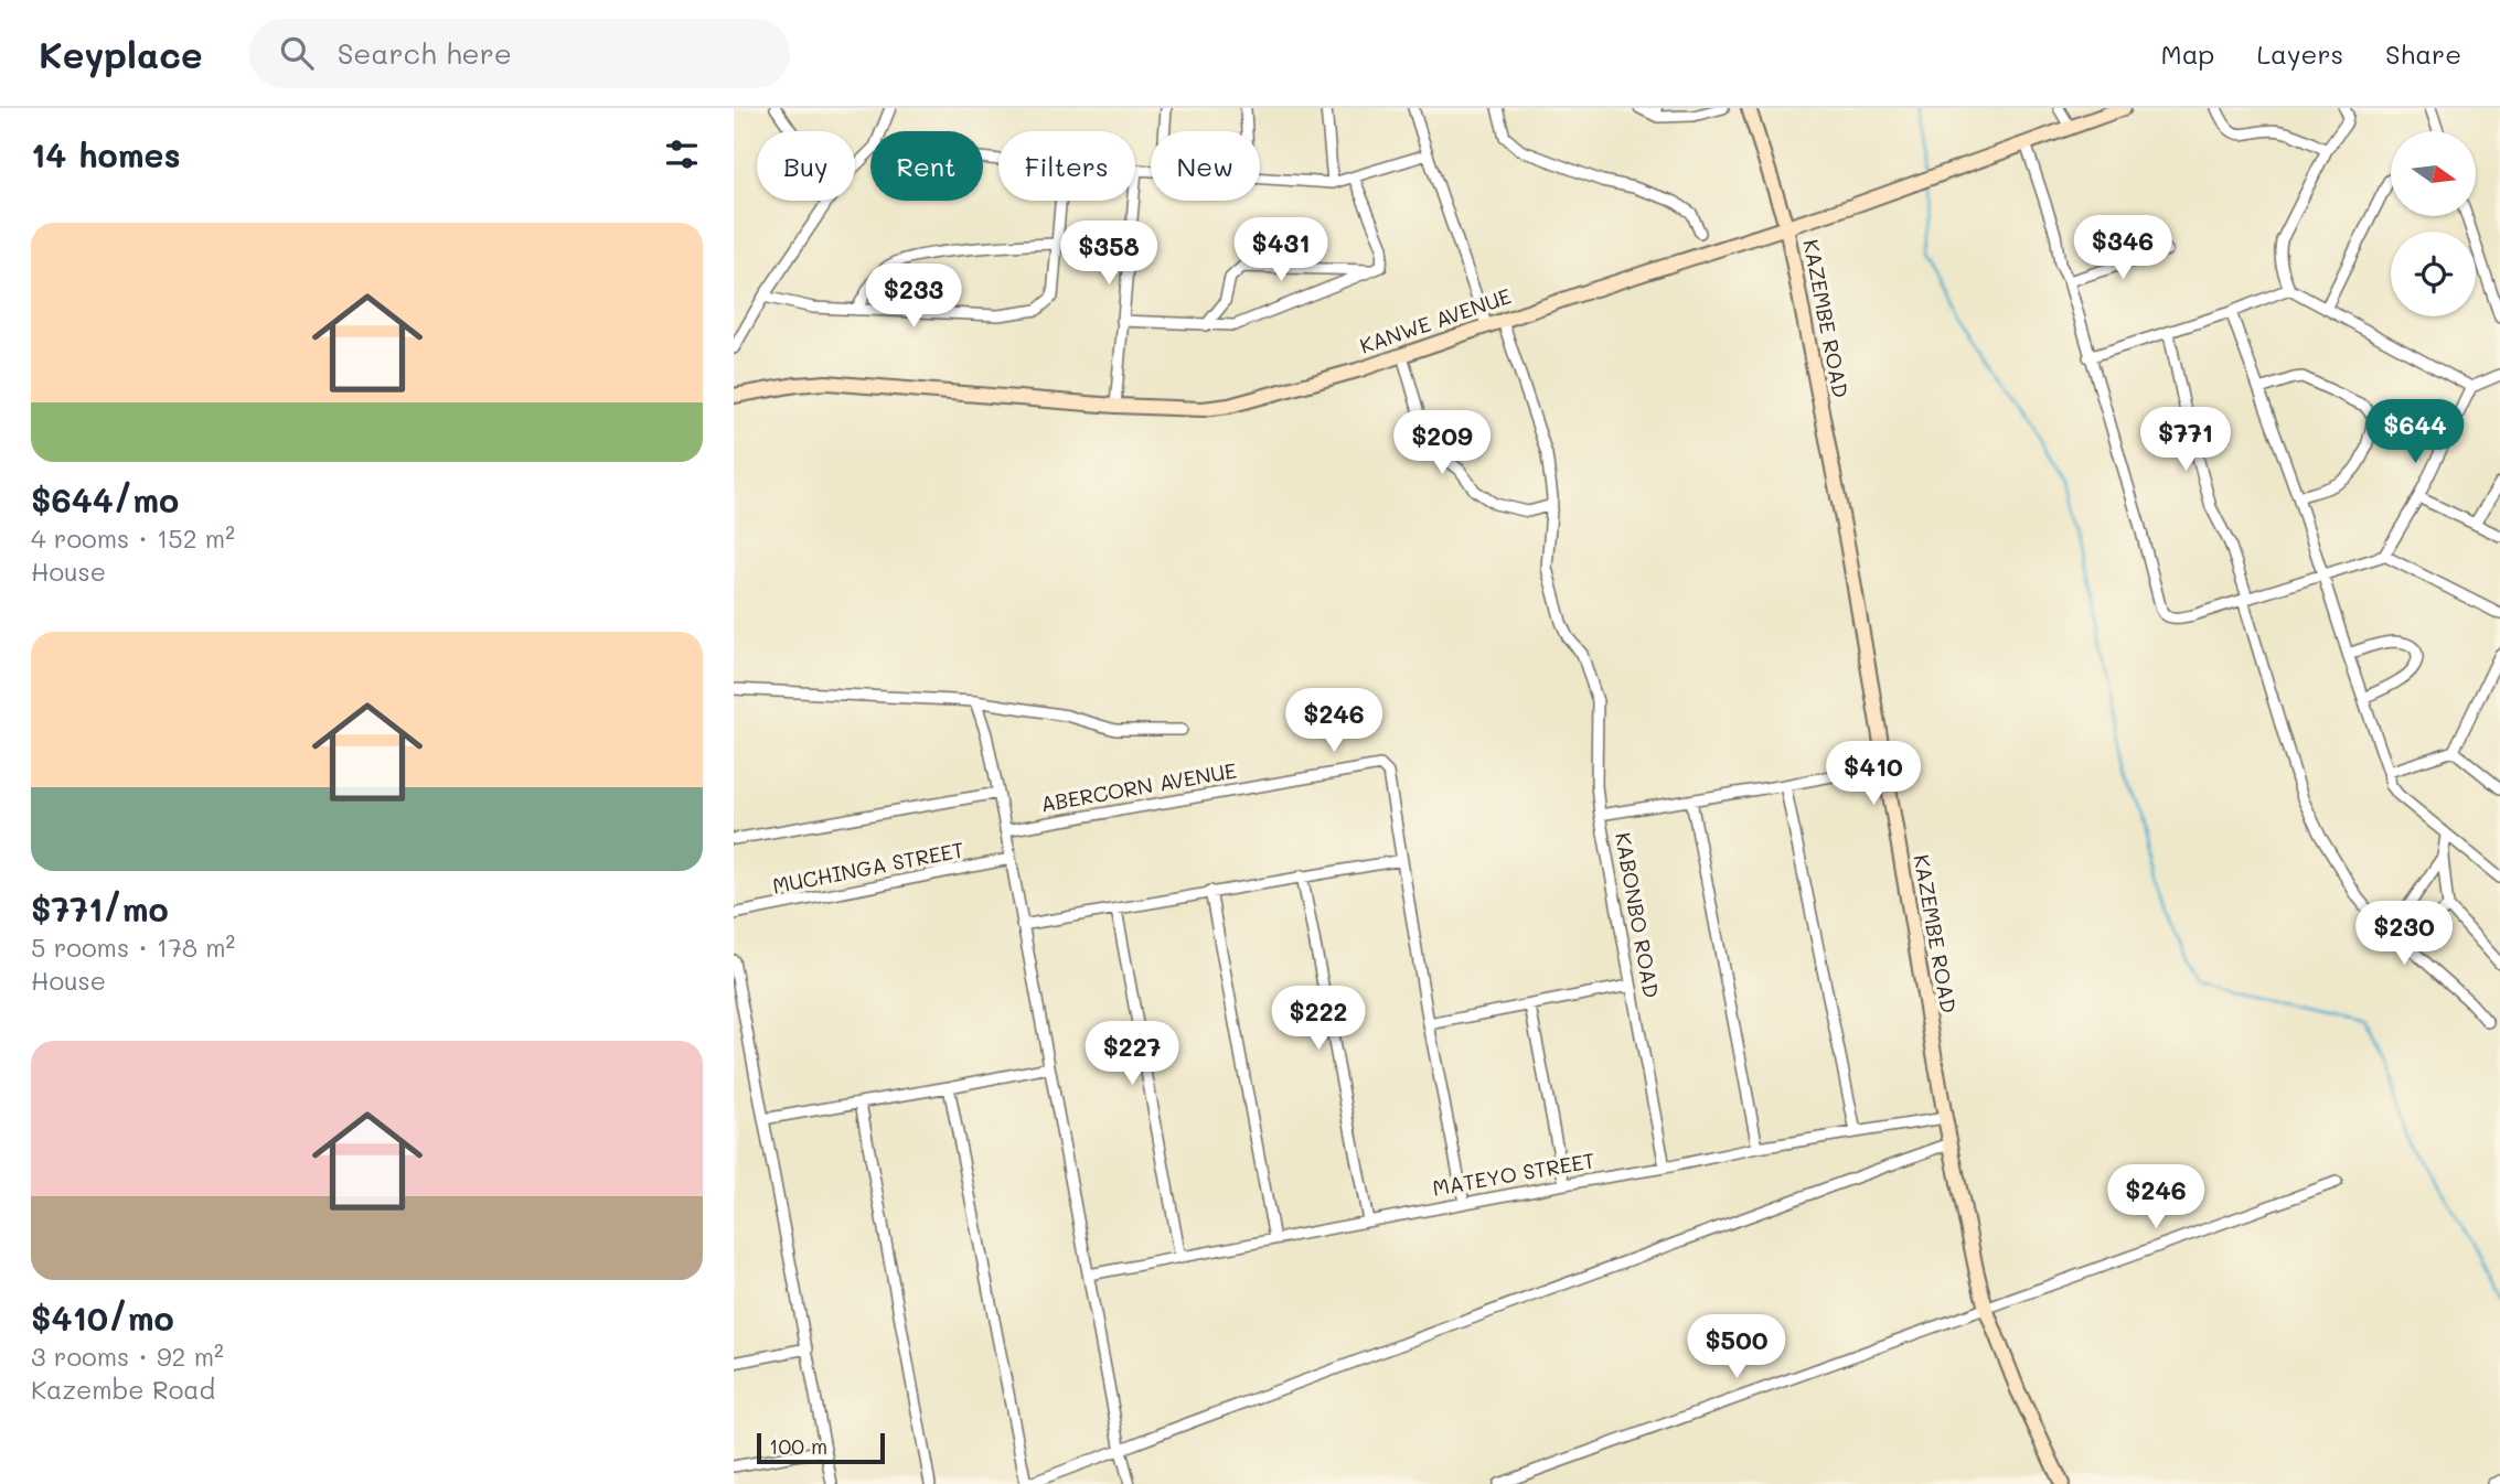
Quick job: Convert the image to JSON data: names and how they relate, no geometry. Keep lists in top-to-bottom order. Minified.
{"streets":{"main road":["KAZEMBE ROAD","KANWE AVENUE"],"street":["ABERCORN AVENUE","MUCHINGA STREET","KABONBO ROAD","MATEYO STREET"]},"crossings":[["KAZEMBE ROAD","KANWE AVENUE"],["KAZEMBE ROAD","KABONBO ROAD"],["KAZEMBE ROAD","MATEYO STREET"],["ABERCORN AVENUE","MATEYO STREET"],["KABONBO ROAD","MATEYO STREET"]],"scale_bar":"100 m","north":"right","page":{"header":"Keyplace","search":"Search here","nav":["Map","Layers","Share"],"heading":"14 homes","chip":["Buy","Rent","Filters","New"],"list":[{"name":"$644/mo","note":"4 rooms · 152 m² · House"},{"name":"$771/mo","note":"5 rooms · 178 m² · House"},{"name":"$410/mo","note":"3 rooms · 92 m² · Kazembe Road"}],"price":["$346","$431","$358","$233","$644","$771","$209","$246","$410","$230","$222","$227","$246","$500"],"scale":"100 m"}}
